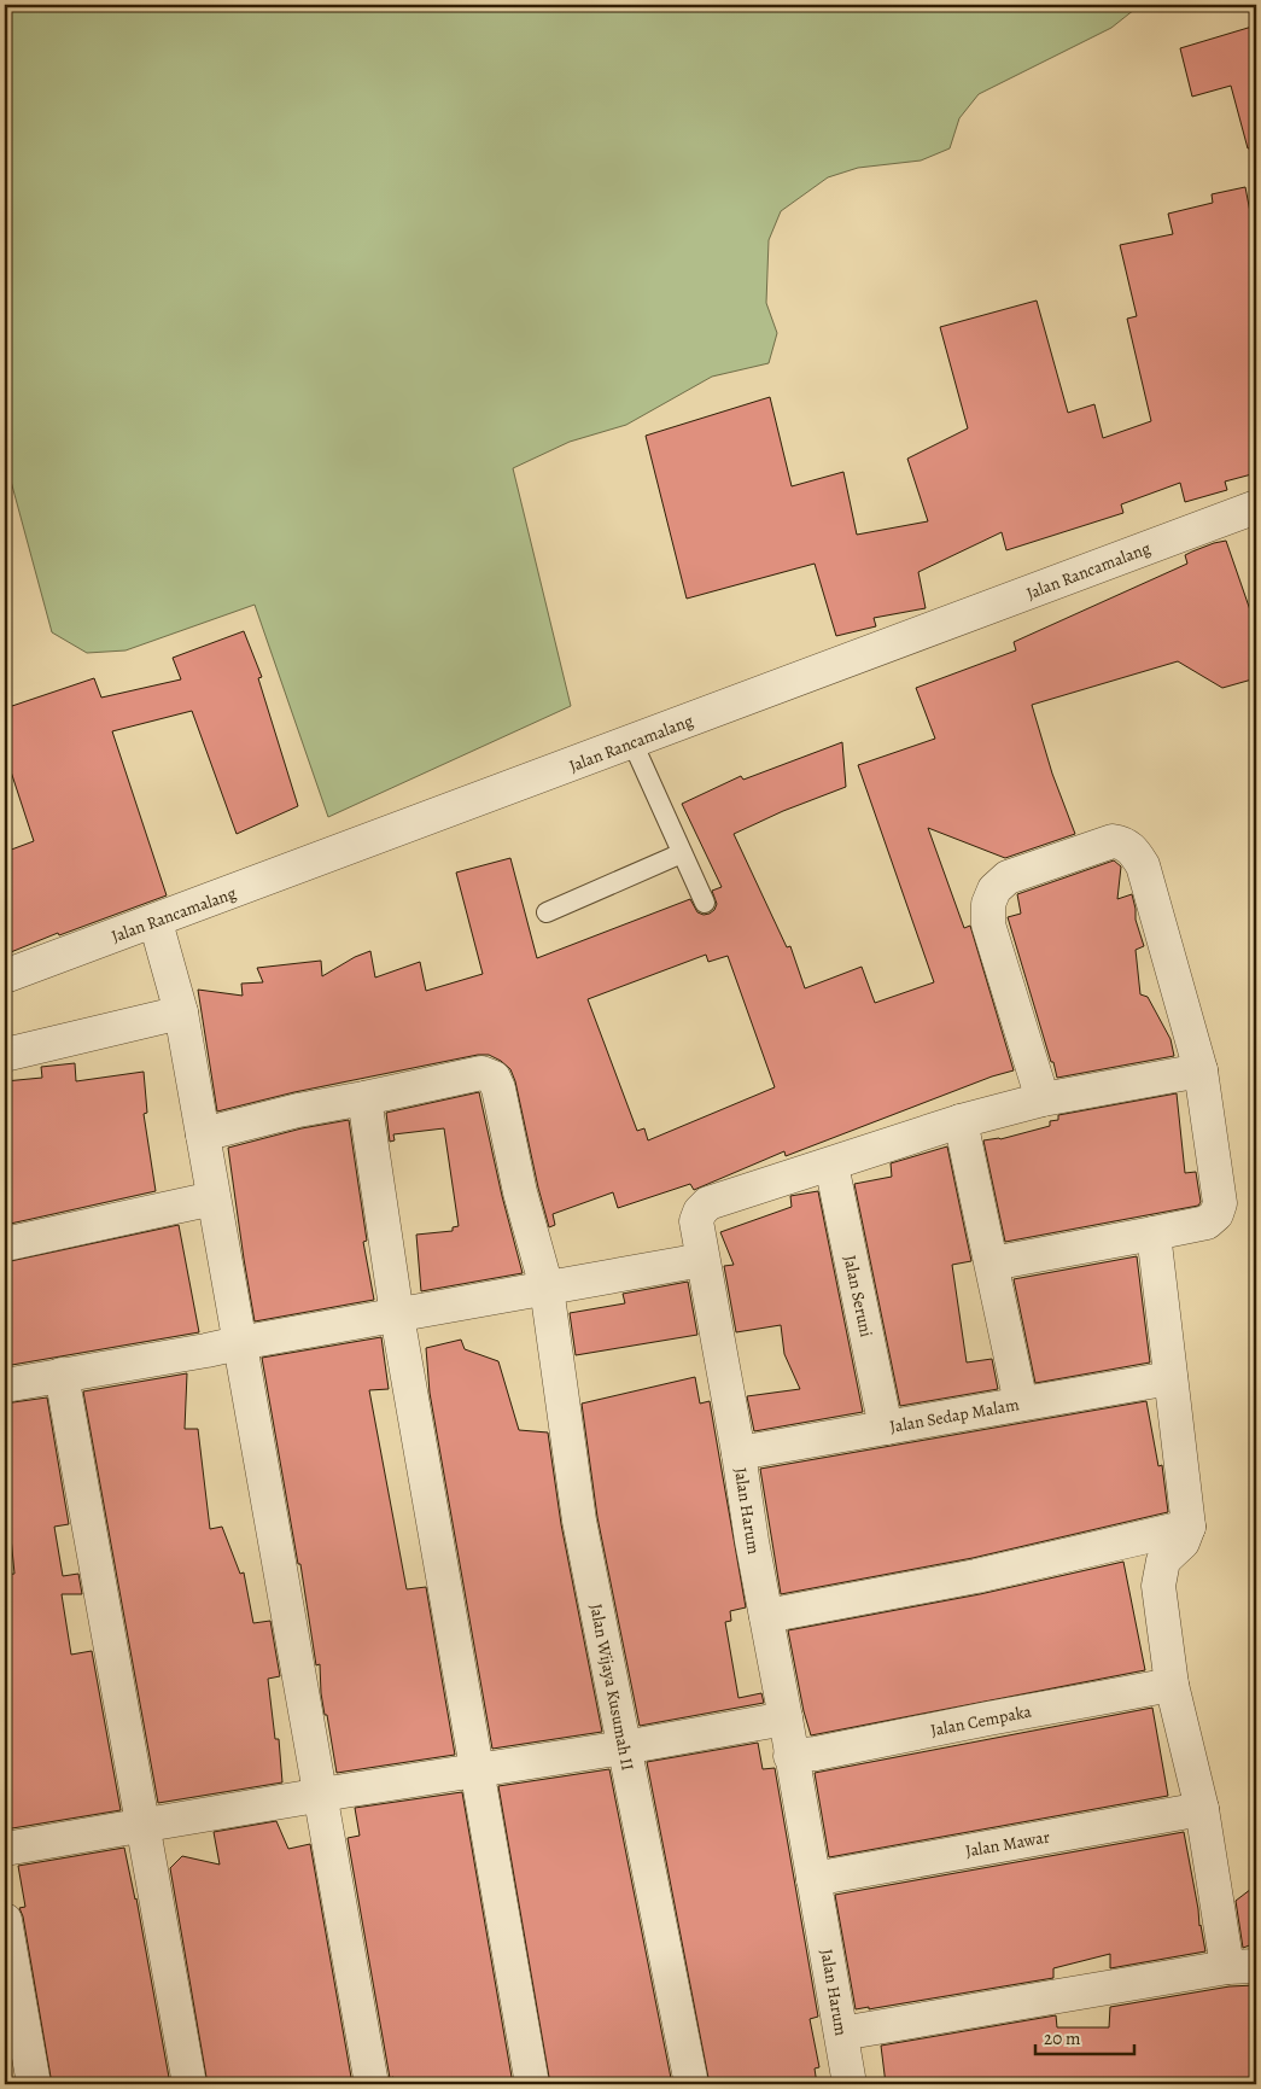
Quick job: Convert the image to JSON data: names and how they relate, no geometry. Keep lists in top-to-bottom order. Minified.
{"streets":{"street":["Jalan Rancamalang","Jalan Seruni","Jalan Sedap Malam","Jalan Harum","Jalan Wijaya Kusumah II","Jalan Cempaka","Jalan Mawar"]},"crossings":[["Jalan Seruni","Jalan Sedap Malam"],["Jalan Seruni","Jalan Harum"],["Jalan Sedap Malam","Jalan Harum"],["Jalan Harum","Jalan Cempaka"],["Jalan Harum","Jalan Mawar"]],"scale_bar":"20 m"}
